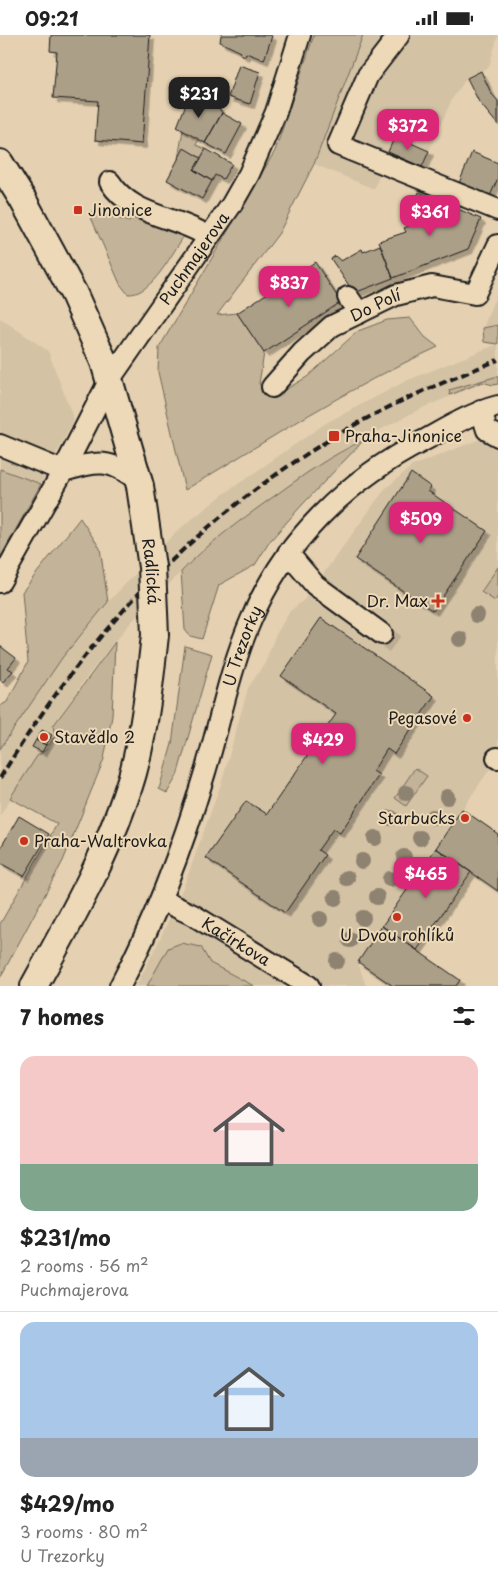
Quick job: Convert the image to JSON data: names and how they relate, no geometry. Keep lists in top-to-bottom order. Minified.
{"streets":{"main road":["Radlická"],"street":["Puchmajerova","Do Polí","U Trezorky","Kačírkova"]},"crossings":[["Puchmajerova","Radlická"],["U Trezorky","Kačírkova"]],"places":{"transit":["Jinonice","Praha-Jinonice"],"health":["Dr. Max"],"other":["Pegasové","Stavědlo 2","Starbucks","Praha-Waltrovka","U Dvou rohlíků"]},"page":{"status":"09:21","price":["$231","$372","$361","$837","$509","$429","$465"],"heading":"7 homes","list":[{"name":"$231/mo","note":"2 rooms · 56 m² · Puchmajerova"},{"name":"$429/mo","note":"3 rooms · 80 m² · U Trezorky"}]}}
